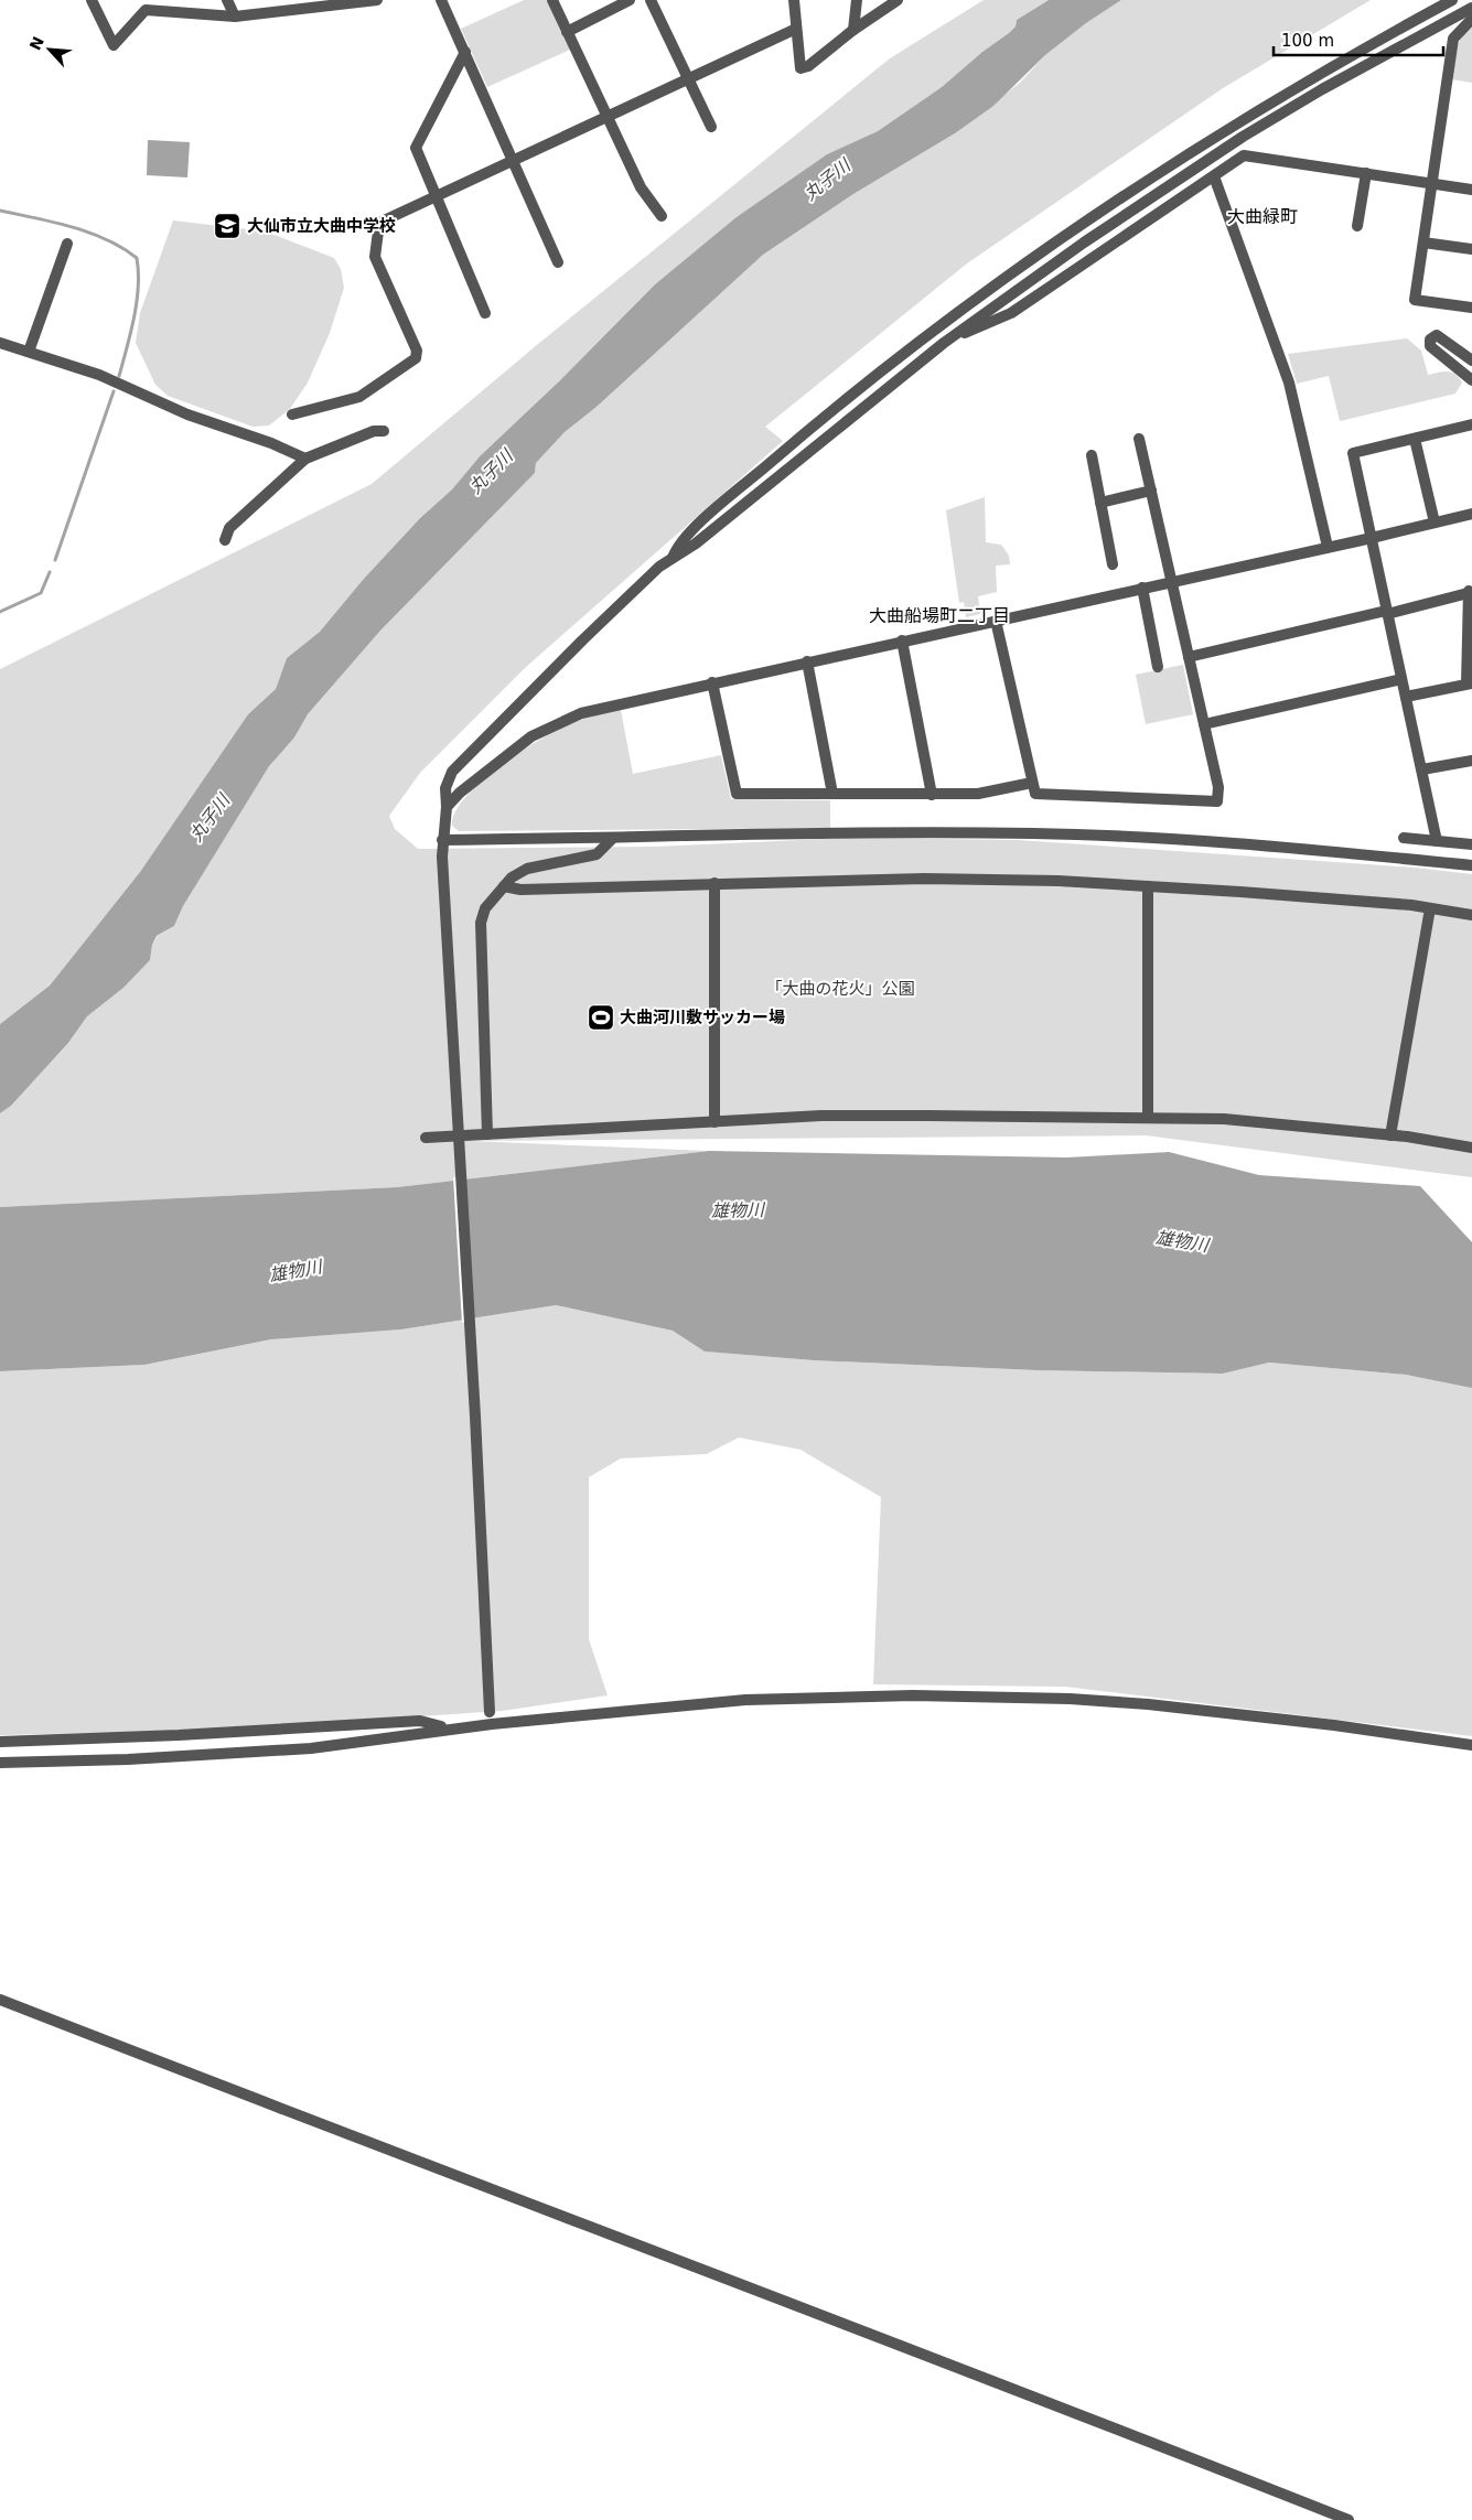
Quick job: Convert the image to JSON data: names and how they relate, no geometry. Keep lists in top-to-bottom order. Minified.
{"districts":["大曲緑町","大曲船場町二丁目"],"water":["丸子川","雄物川"],"parks":["「大曲の花火」公園"],"places":{"school or university":["大仙市立大曲中学校"],"sports":["大曲河川敷サッカー場"]},"scale_bar":"100 m","north":"top left"}
